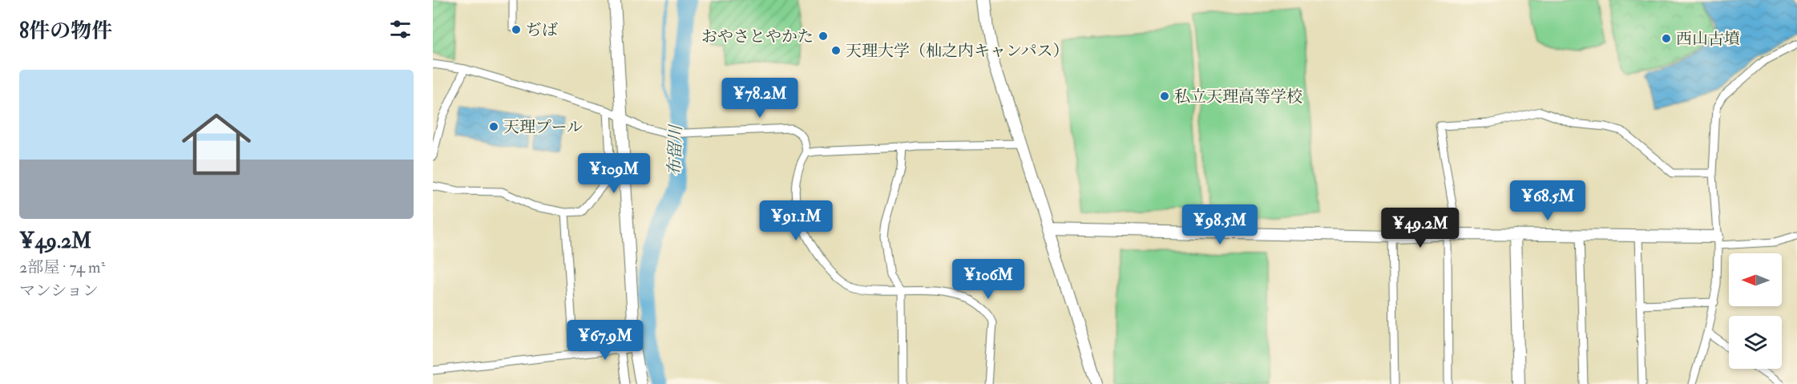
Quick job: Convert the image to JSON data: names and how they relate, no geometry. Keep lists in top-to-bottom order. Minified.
{"water":["布留川"],"places":["ぢば","おやさとやかた","西山古墳","天理大学（杣之内キャンパス）","私立天理高等学校","天理プール"],"north":"left","page":{"heading":"8件の物件","list":[{"name":"¥49.2M","note":"2部屋 · 74 m² · マンション"}],"price":["¥78.2M","¥109M","¥68.5M","¥91.1M","¥98.5M","¥49.2M","¥106M","¥67.9M"]}}
